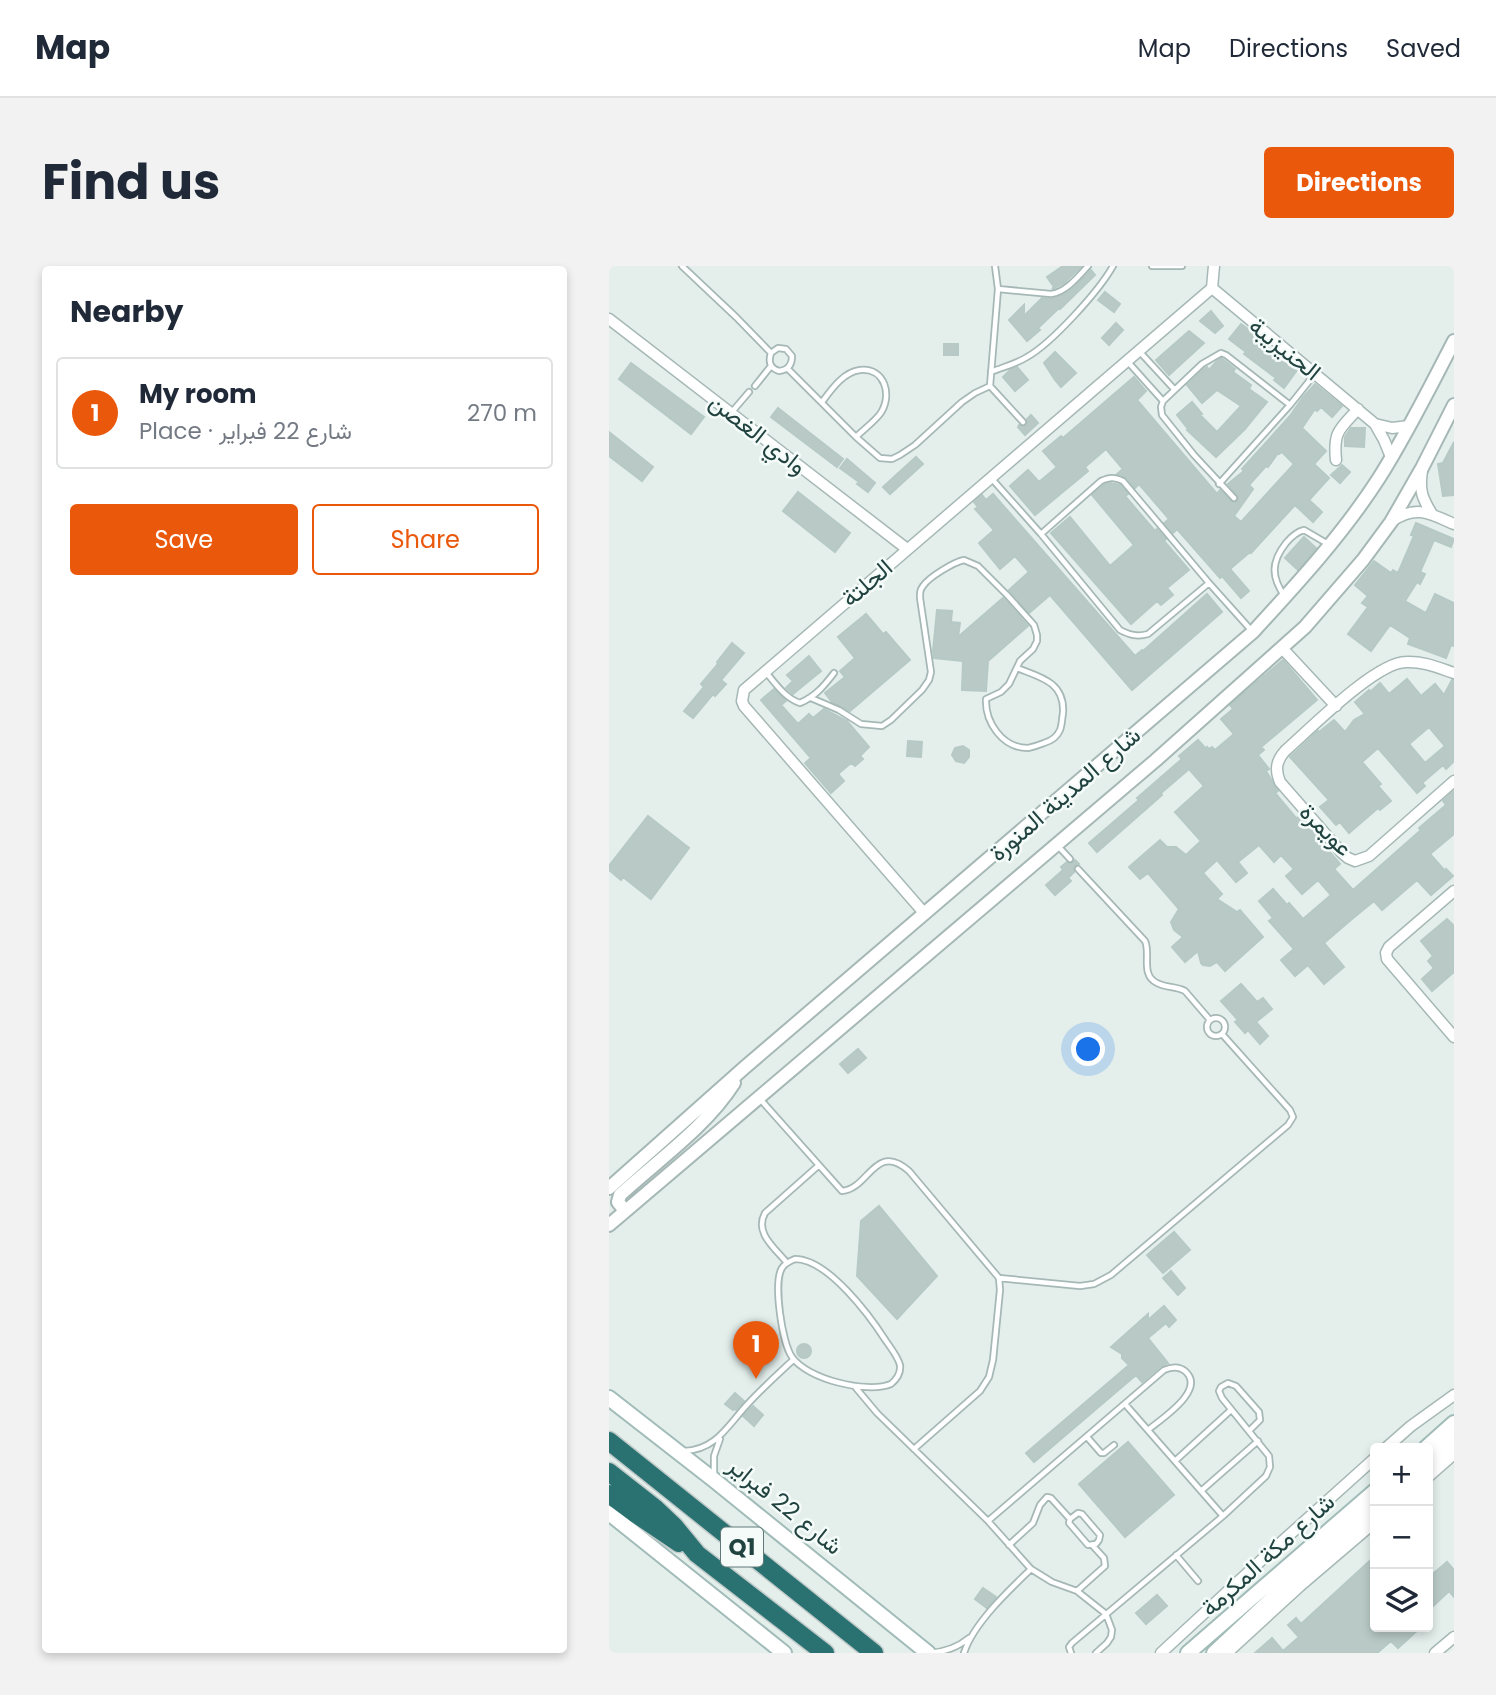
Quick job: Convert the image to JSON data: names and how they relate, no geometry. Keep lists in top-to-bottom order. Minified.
{"streets":{"highway":["Q1"],"main road":["شارع 22 فبراير","شارع مكة المكرمة"],"street":["الحنيزيبة","وادي الغصن","الجلتة","شارع المدينة المنورة","عويمرة"]},"crossings":[["الحنيزيبة","الجلتة"],["الحنيزيبة","شارع المدينة المنورة"],["وادي الغصن","الجلتة"],["الجلتة","شارع المدينة المنورة"]],"page":{"header":"Map","nav":["Map","Directions","Saved"],"title":"Find us","buttons":["Directions",["Save","Share"]],"heading":"Nearby","list":[{"mark":"1","name":"My room","note":"Place · شارع 22 فبراير","value":"270 m"}],"pins":"1","map_buttons":["+","−"]}}
